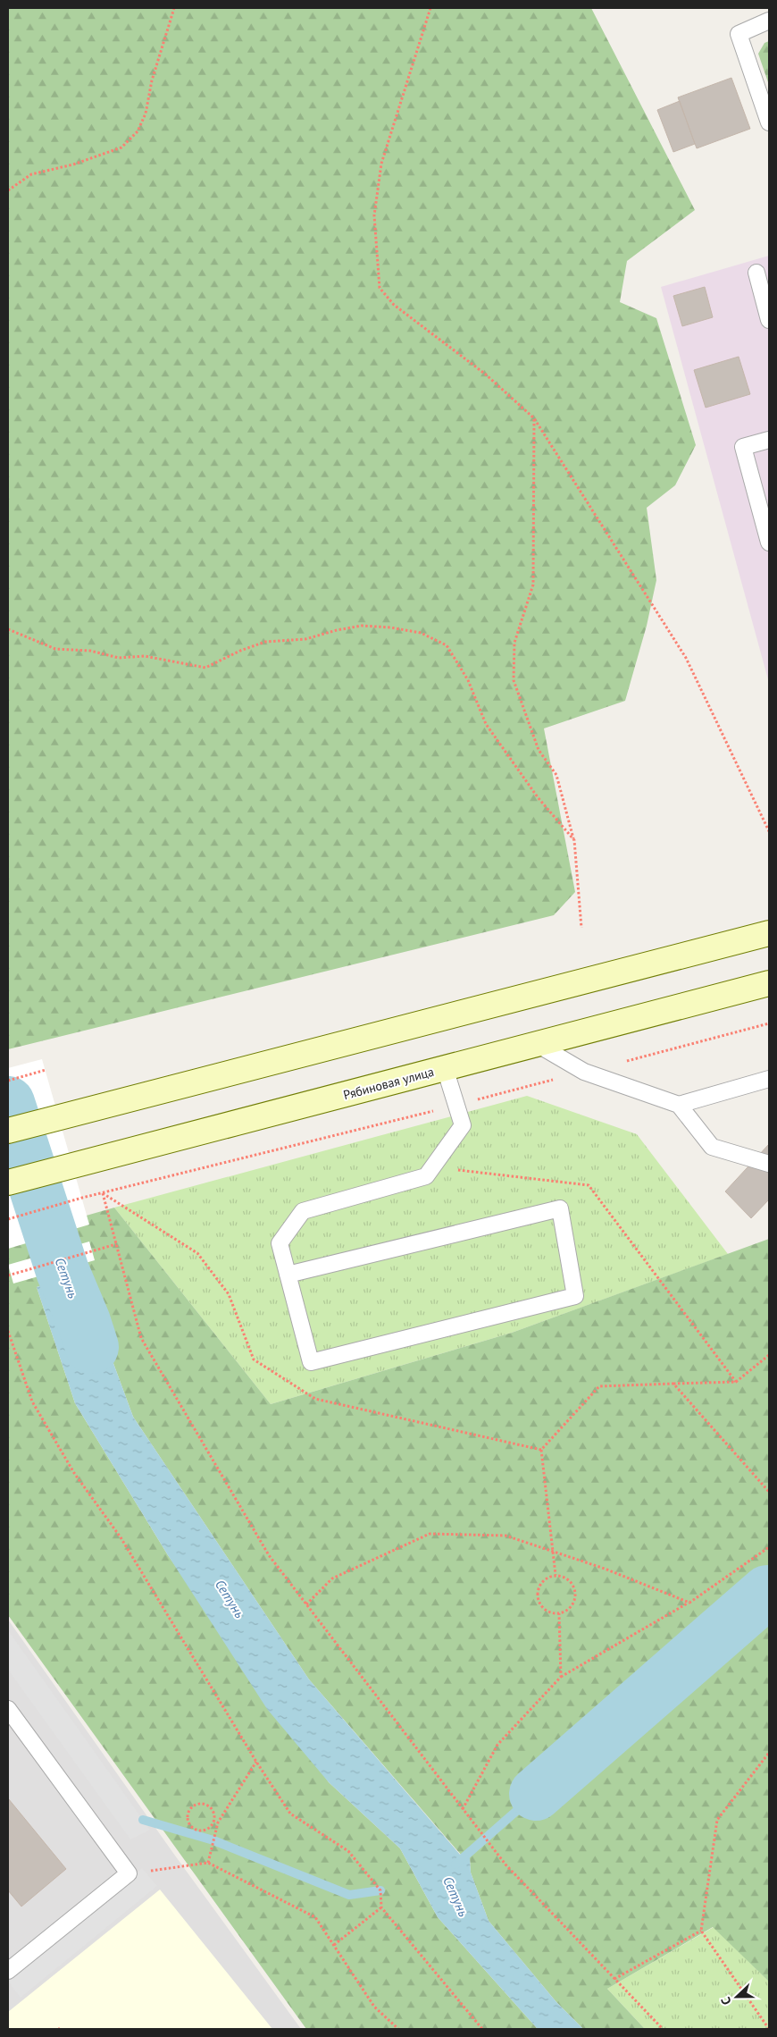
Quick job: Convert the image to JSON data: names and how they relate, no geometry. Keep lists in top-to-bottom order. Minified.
{"streets":{"main road":["Рябиновая улица"]},"water":["Сетунь"],"north":"left"}
